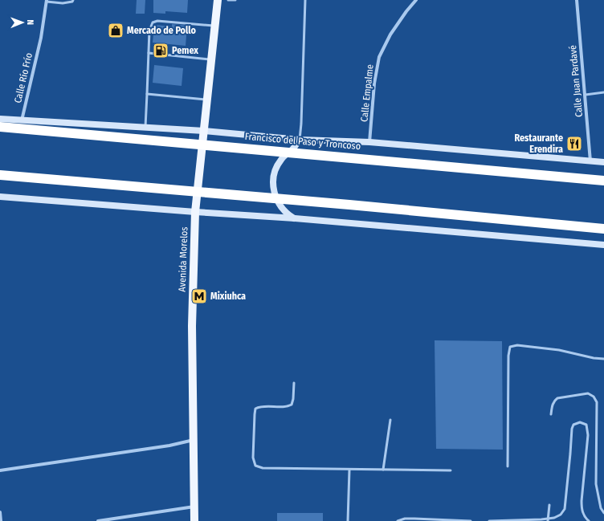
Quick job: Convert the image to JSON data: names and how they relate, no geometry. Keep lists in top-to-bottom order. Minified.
{"streets":{"highway":["Francisco del Paso y Troncoso"],"main road":["Avenida Morelos"],"street":["Calle Río Frío","Calle Juan Pardavé","Calle Empalme"]},"crossings":[["Calle Río Frío","Francisco del Paso y Troncoso"],["Calle Juan Pardavé","Francisco del Paso y Troncoso"],["Calle Empalme","Francisco del Paso y Troncoso"],["Francisco del Paso y Troncoso","Avenida Morelos"]],"places":{"shop":["Mercado de Pollo"],"fuel station":["Pemex"],"restaurant":["Restaurante Erendira"],"metro station":["Mixiuhca"]},"north":"right"}
